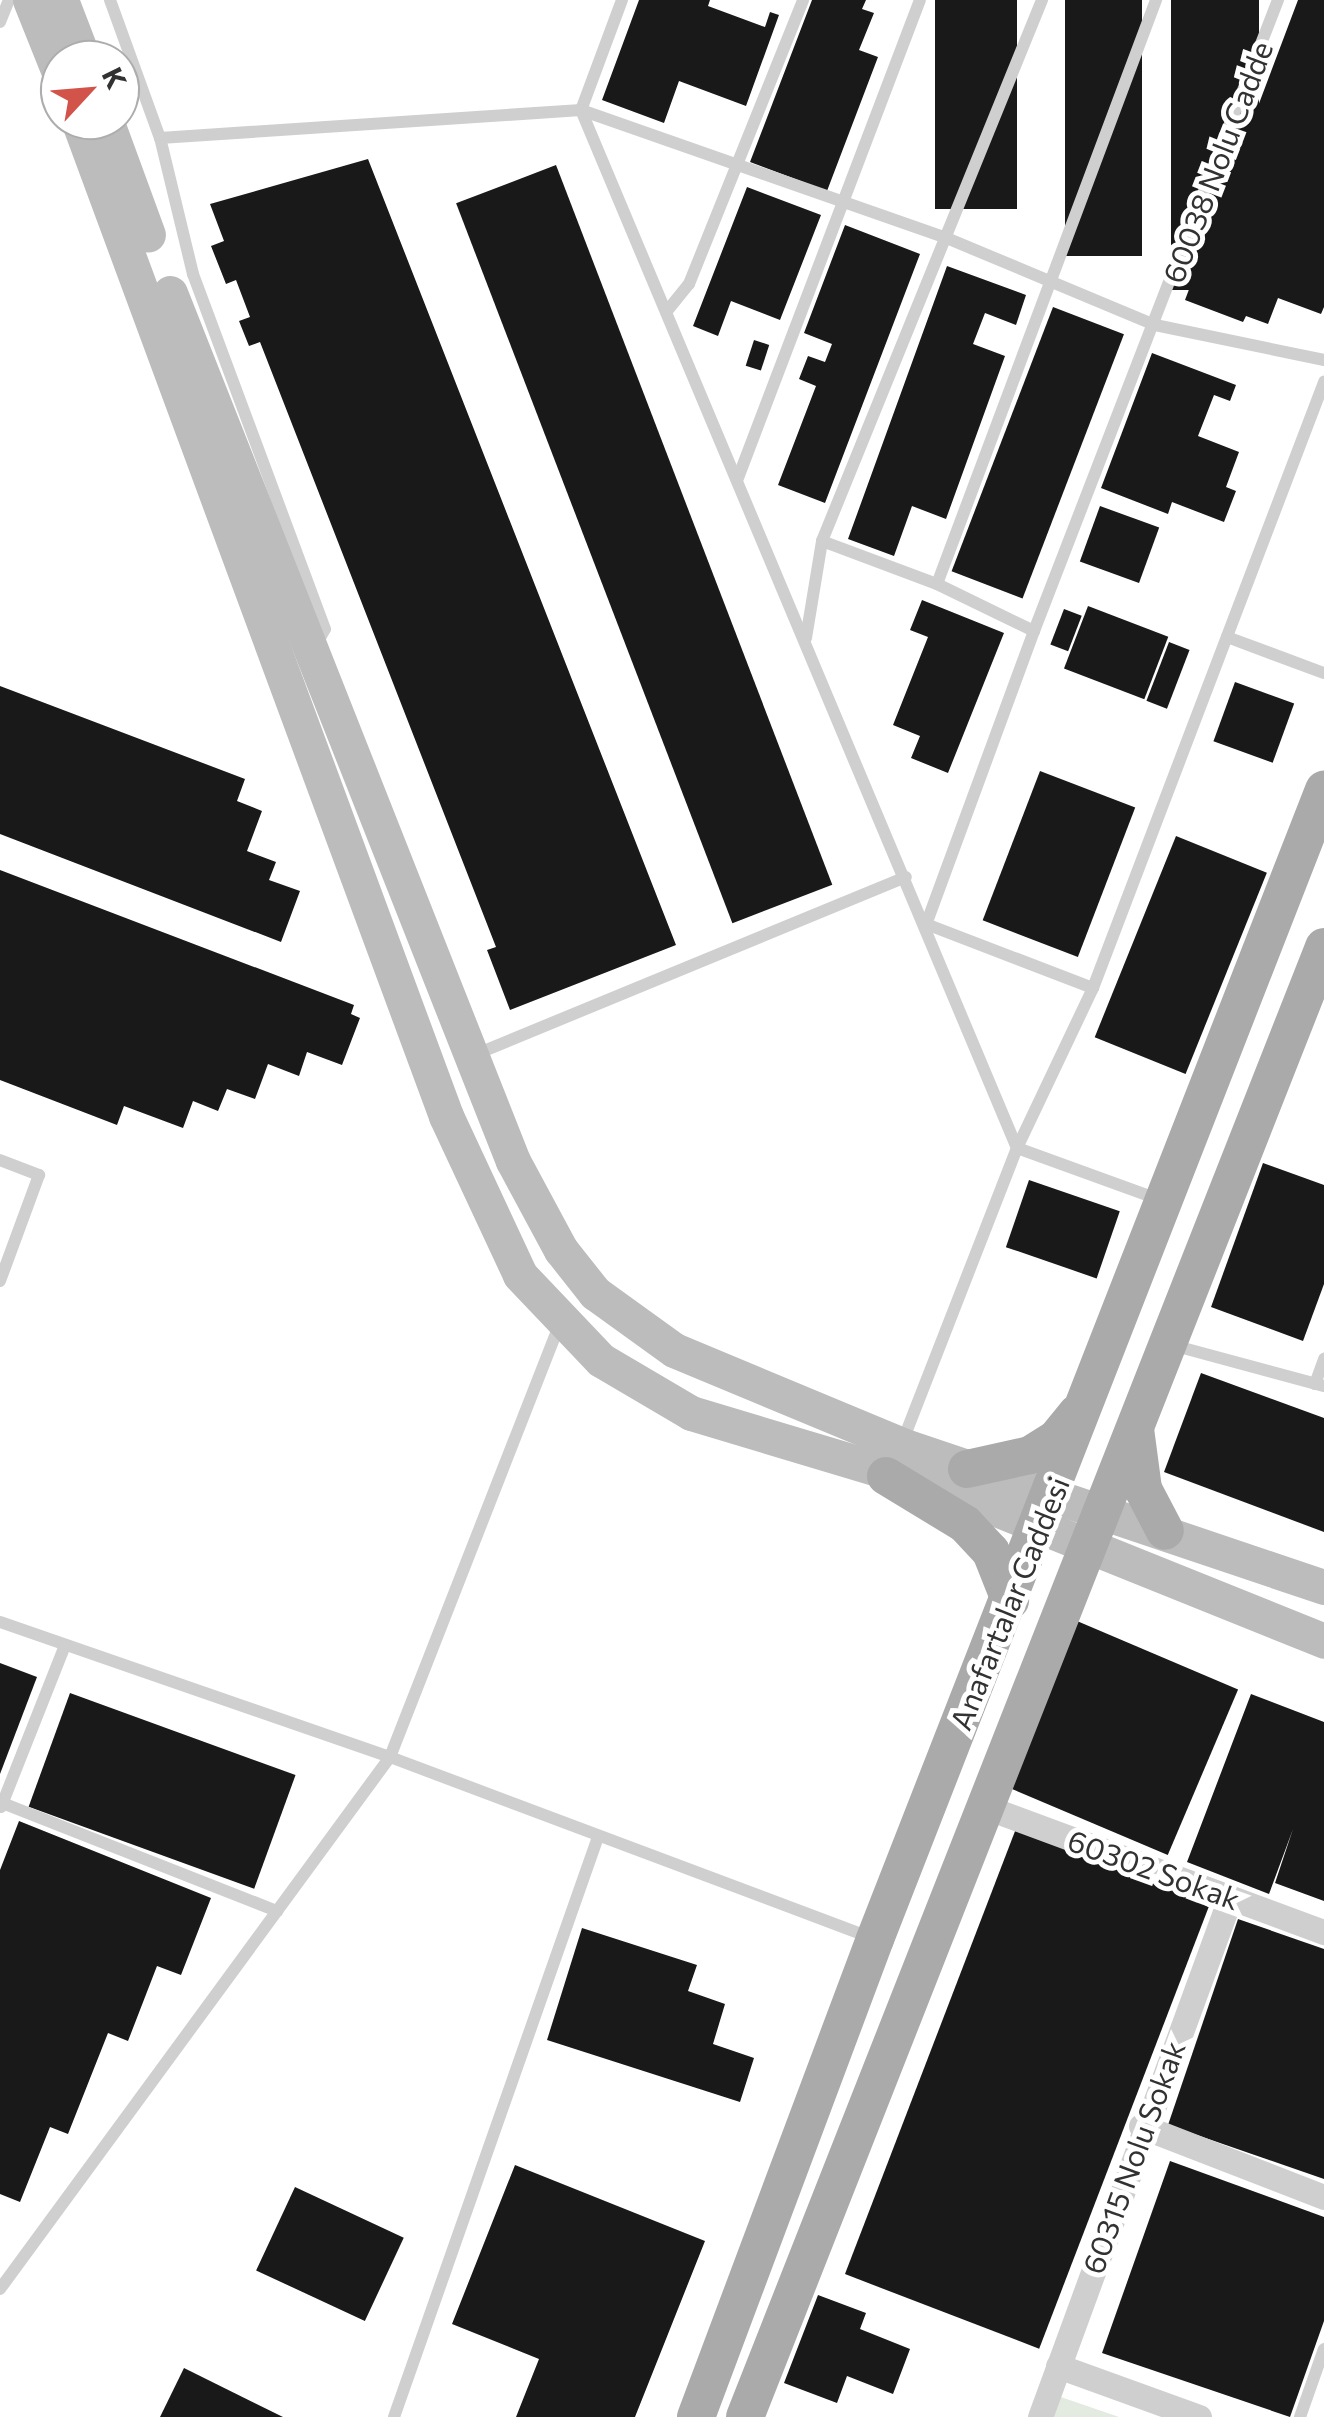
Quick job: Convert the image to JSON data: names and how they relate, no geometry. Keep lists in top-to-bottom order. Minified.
{"streets":{"main road":["Anafartalar Caddesi"],"street":["60302 Sokak","60315 Nolu Sokak"],"lane":["60038 Nolu Cadde"]},"crossings":[["Anafartalar Caddesi","60302 Sokak"],["60302 Sokak","60315 Nolu Sokak"]],"north":"top right"}
